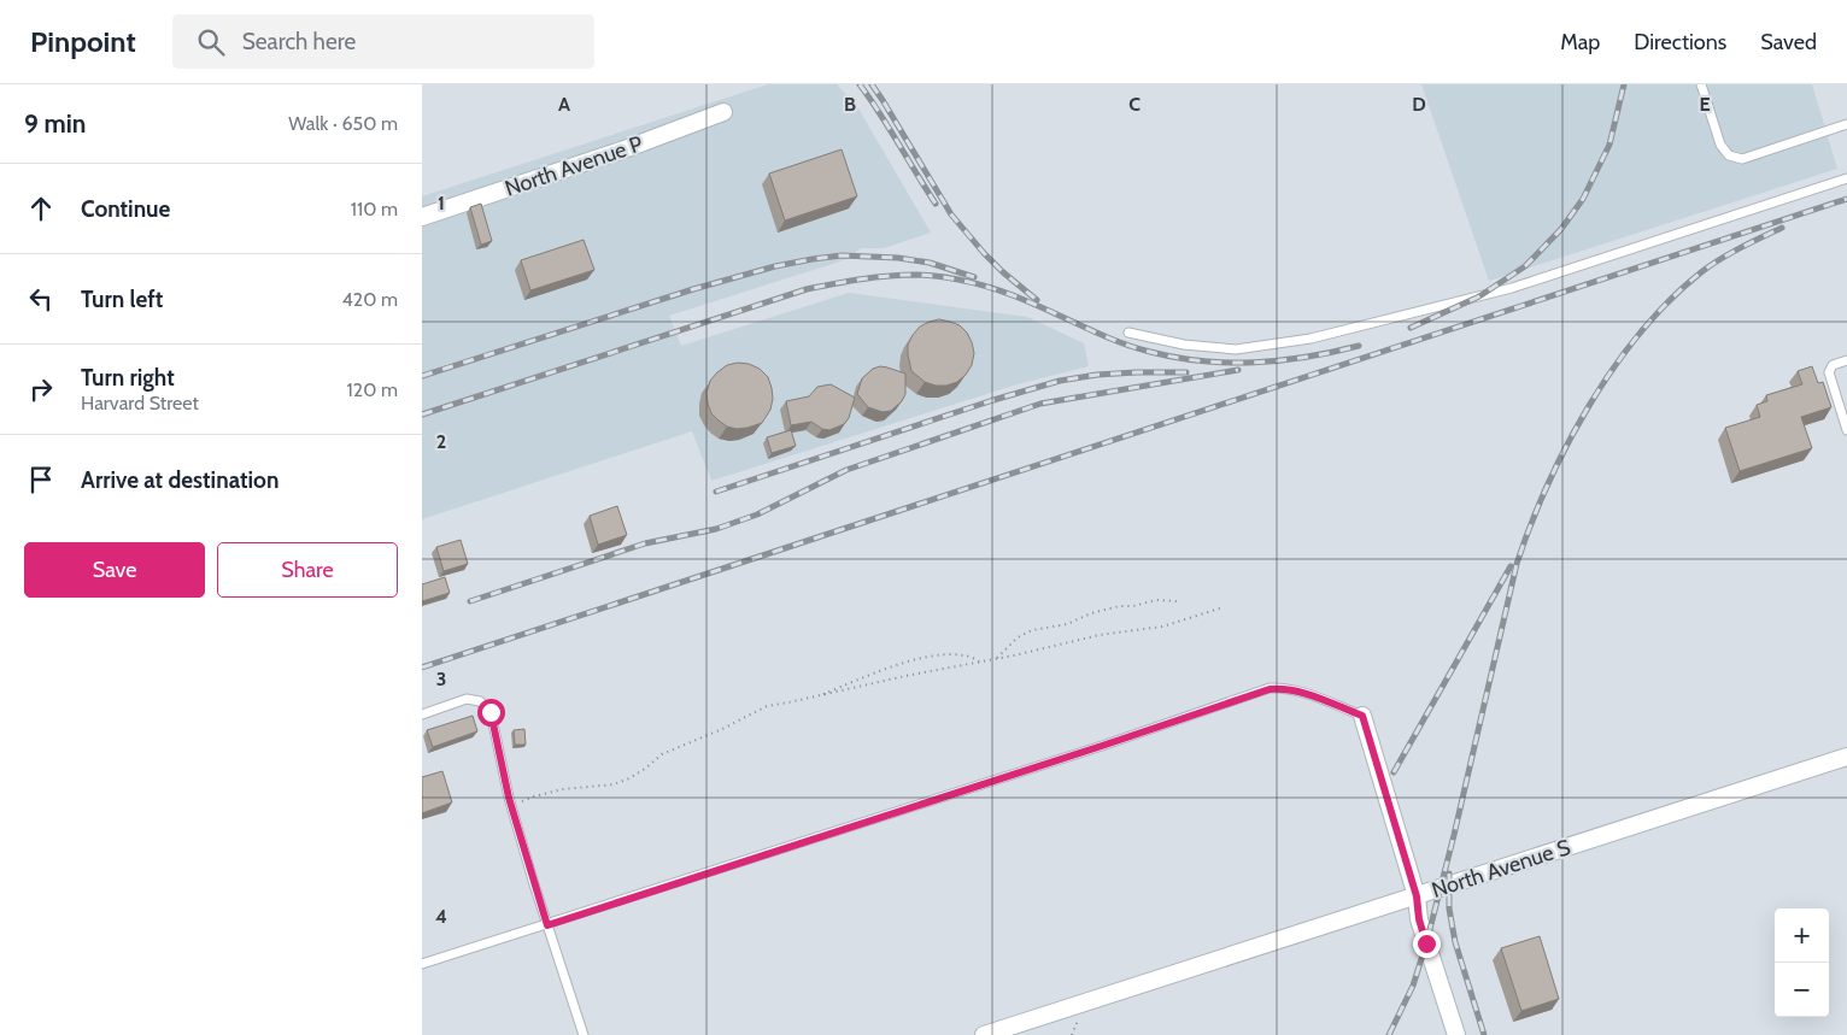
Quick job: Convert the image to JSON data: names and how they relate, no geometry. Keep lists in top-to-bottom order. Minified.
{"streets":{"street":["North Avenue P","North Avenue S"]},"page":{"header":"Pinpoint","search":"Search here","nav":["Map","Directions","Saved"],"heading":["9 min","Walk · 650 m"],"list":[["Continue","110 m"],["Turn left","420 m"],["Turn right","Harvard Street","120 m"],"Arrive at destination"],"buttons":["Save","Share"],"map_buttons":["+","−"]},"grid":{"columns":["A","B","C","D","E"],"rows":["1","2","3","4"]}}
